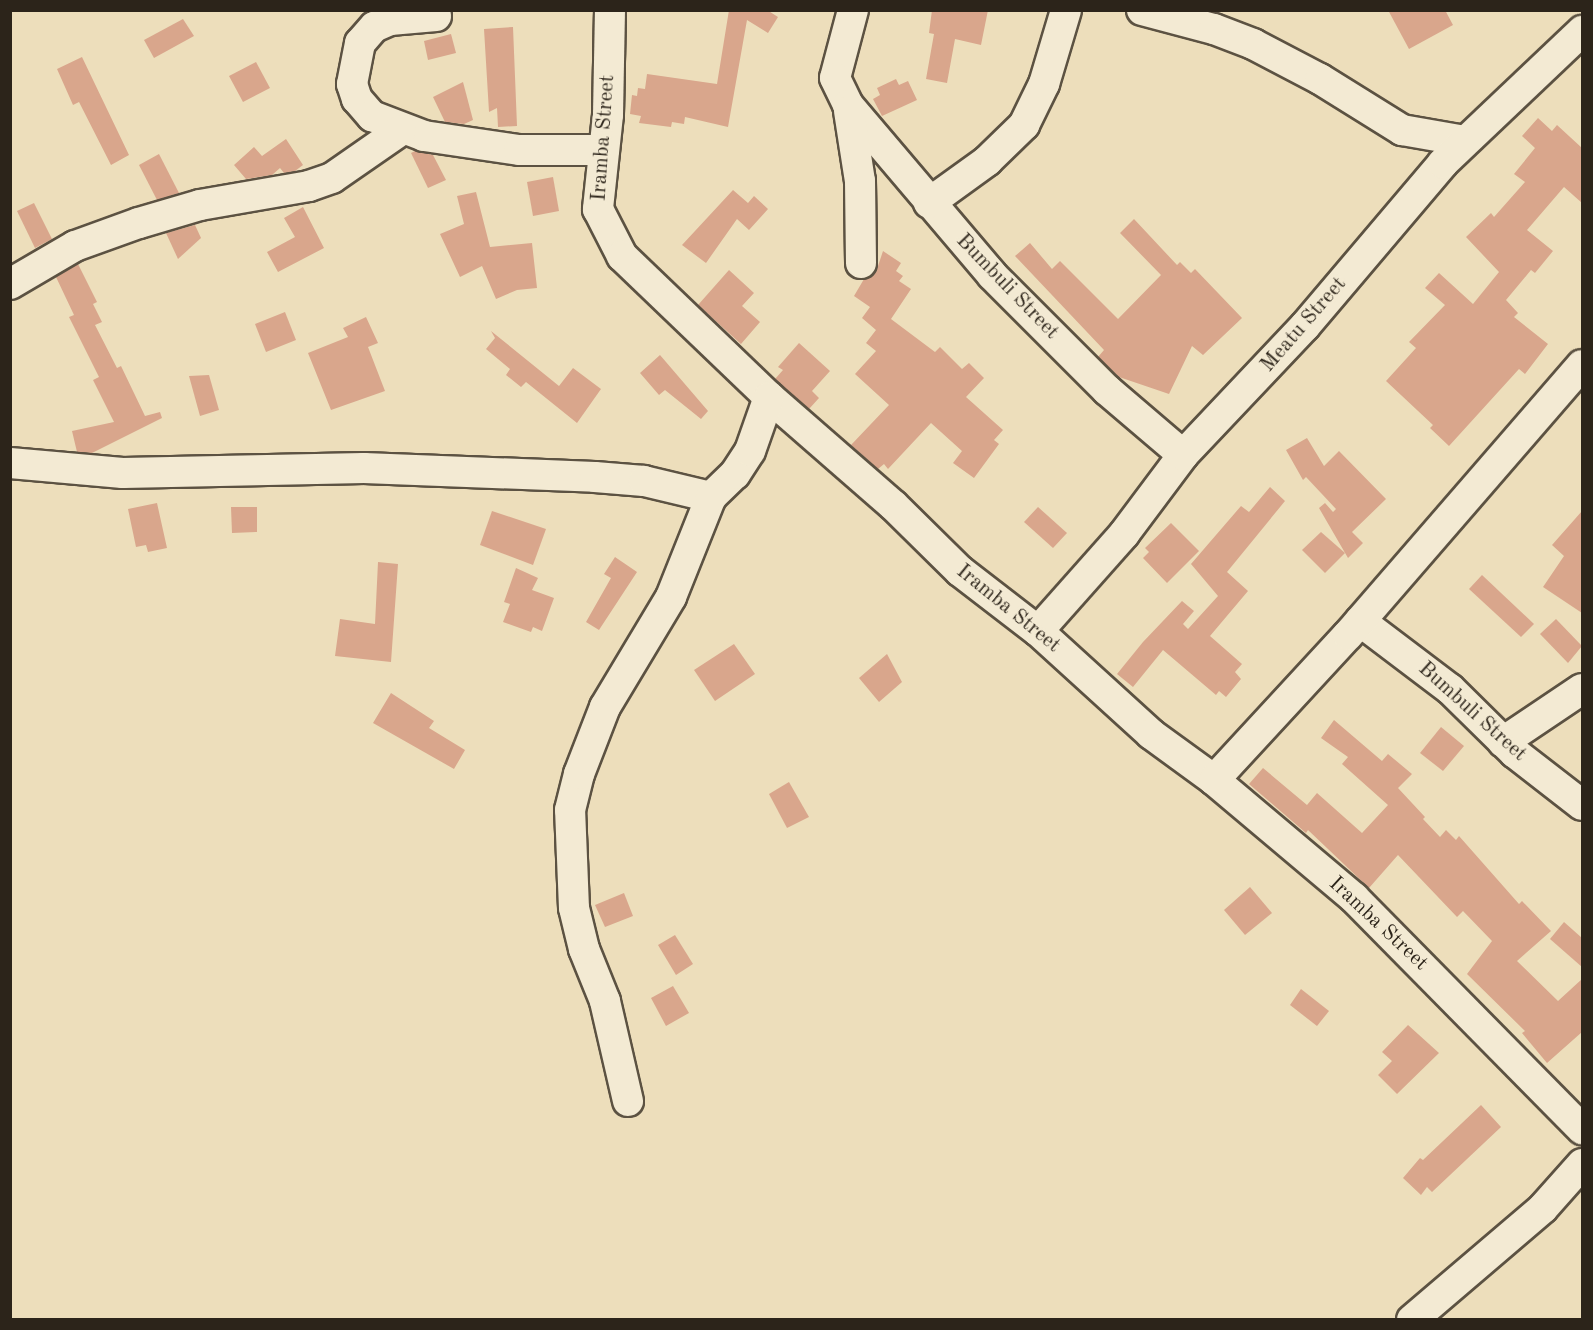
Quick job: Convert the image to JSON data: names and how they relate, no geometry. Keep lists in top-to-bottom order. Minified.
{"streets":{"street":["Iramba Street","Bumbuli Street","Meatu Street"]},"crossings":[["Iramba Street","Meatu Street"],["Bumbuli Street","Meatu Street"]]}
